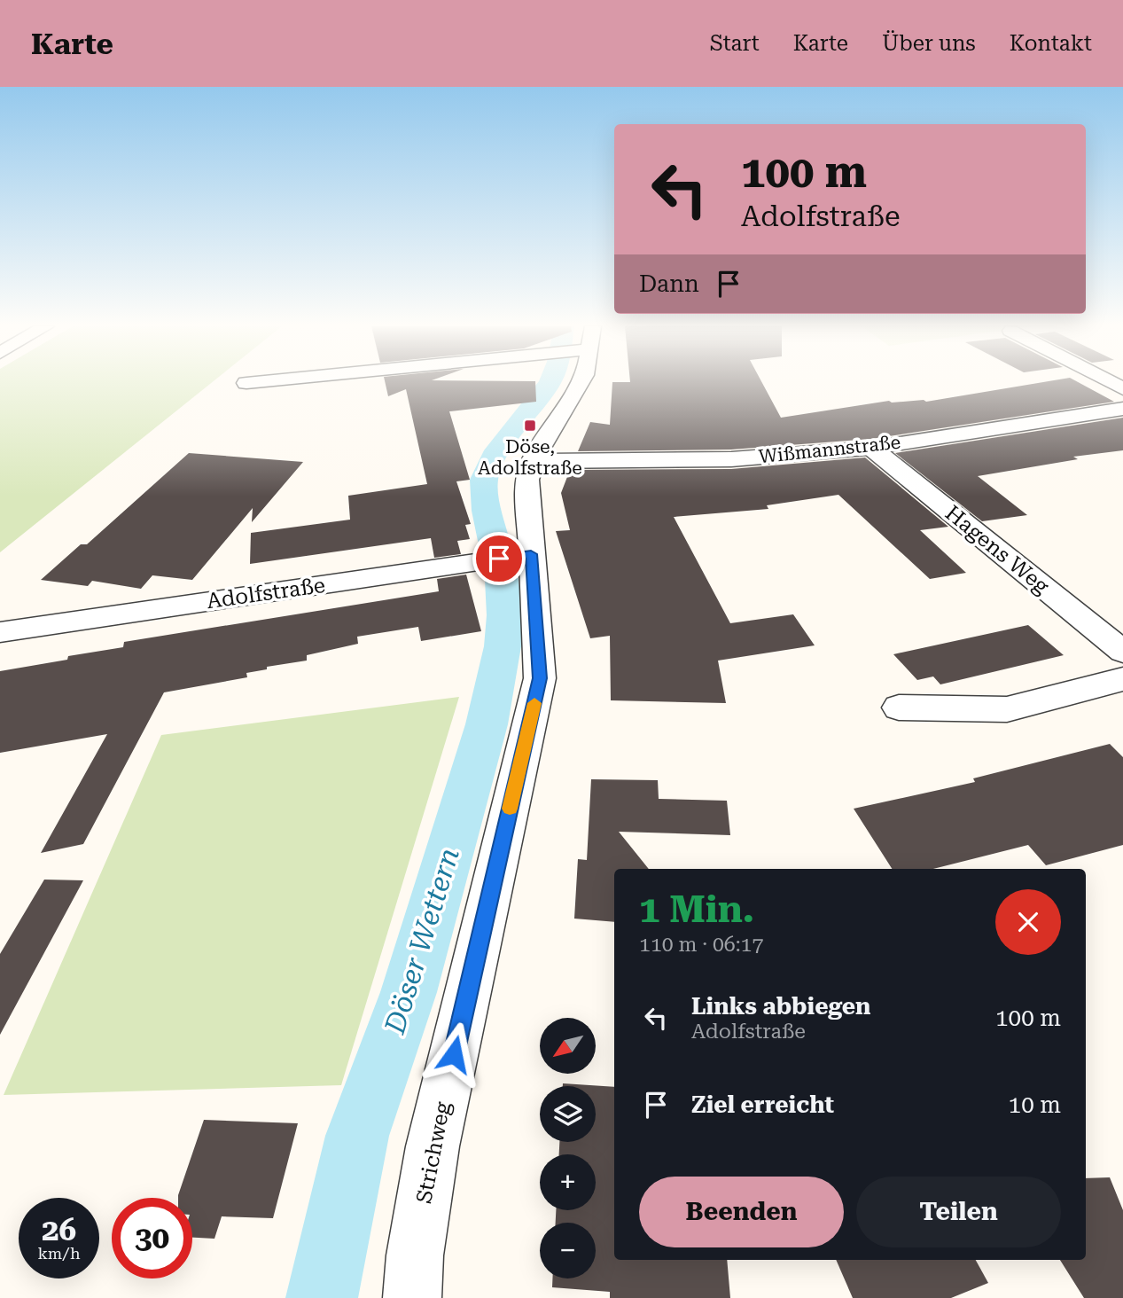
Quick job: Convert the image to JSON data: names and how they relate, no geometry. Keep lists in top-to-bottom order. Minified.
{"streets":{"street":["Wißmannstraße","Hagens Weg","Adolfstraße","Strichweg"]},"crossings":[["Wißmannstraße","Hagens Weg"],["Wißmannstraße","Strichweg"],["Adolfstraße","Strichweg"]],"water":["Döser Wettern"],"places":{"transit":["Döse, Adolfstraße"]},"north":"bottom left","page":{"header":"Karte","nav":["Start","Karte","Über uns","Kontakt"],"turn":["100 m","Adolfstraße"],"then":"Dann","heading":["1 Min.","110 m · 06:17"],"list":[{"name":"Links abbiegen","note":"Adolfstraße","value":"100 m"},{"name":"Ziel erreicht","value":"10 m"}],"map_buttons":["+","−"],"buttons":["Beenden","Teilen"],"speed":"26 km/h","limit":"30"}}
